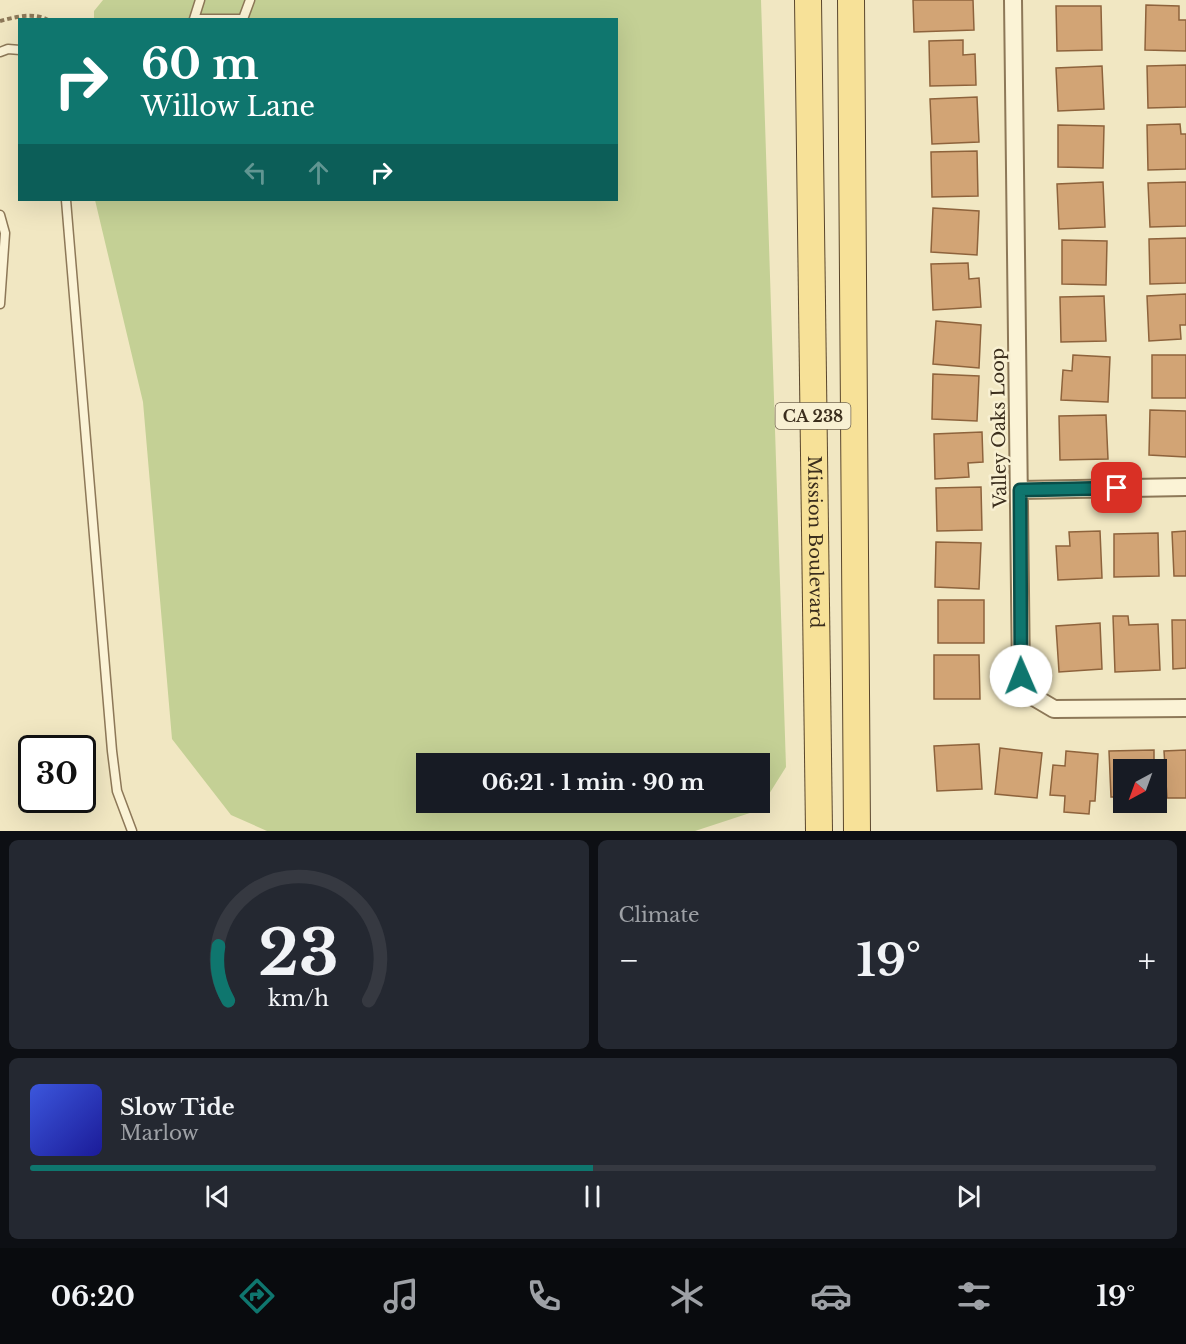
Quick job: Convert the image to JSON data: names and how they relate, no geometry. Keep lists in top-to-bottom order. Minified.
{"streets":{"main road":["CA 238","Mission Boulevard"],"street":["Valley Oaks Loop"]},"north":"bottom left","page":{"turn":["60 m","Willow Lane"],"limit":"30","trip":"06:21 · 1 min · 90 m","tile":"Climate","heat":["−","19°","+"],"song":["Slow Tide","Marlow"],"tabs":["06:20","19°"],"gauge":["23","km/h"]}}
